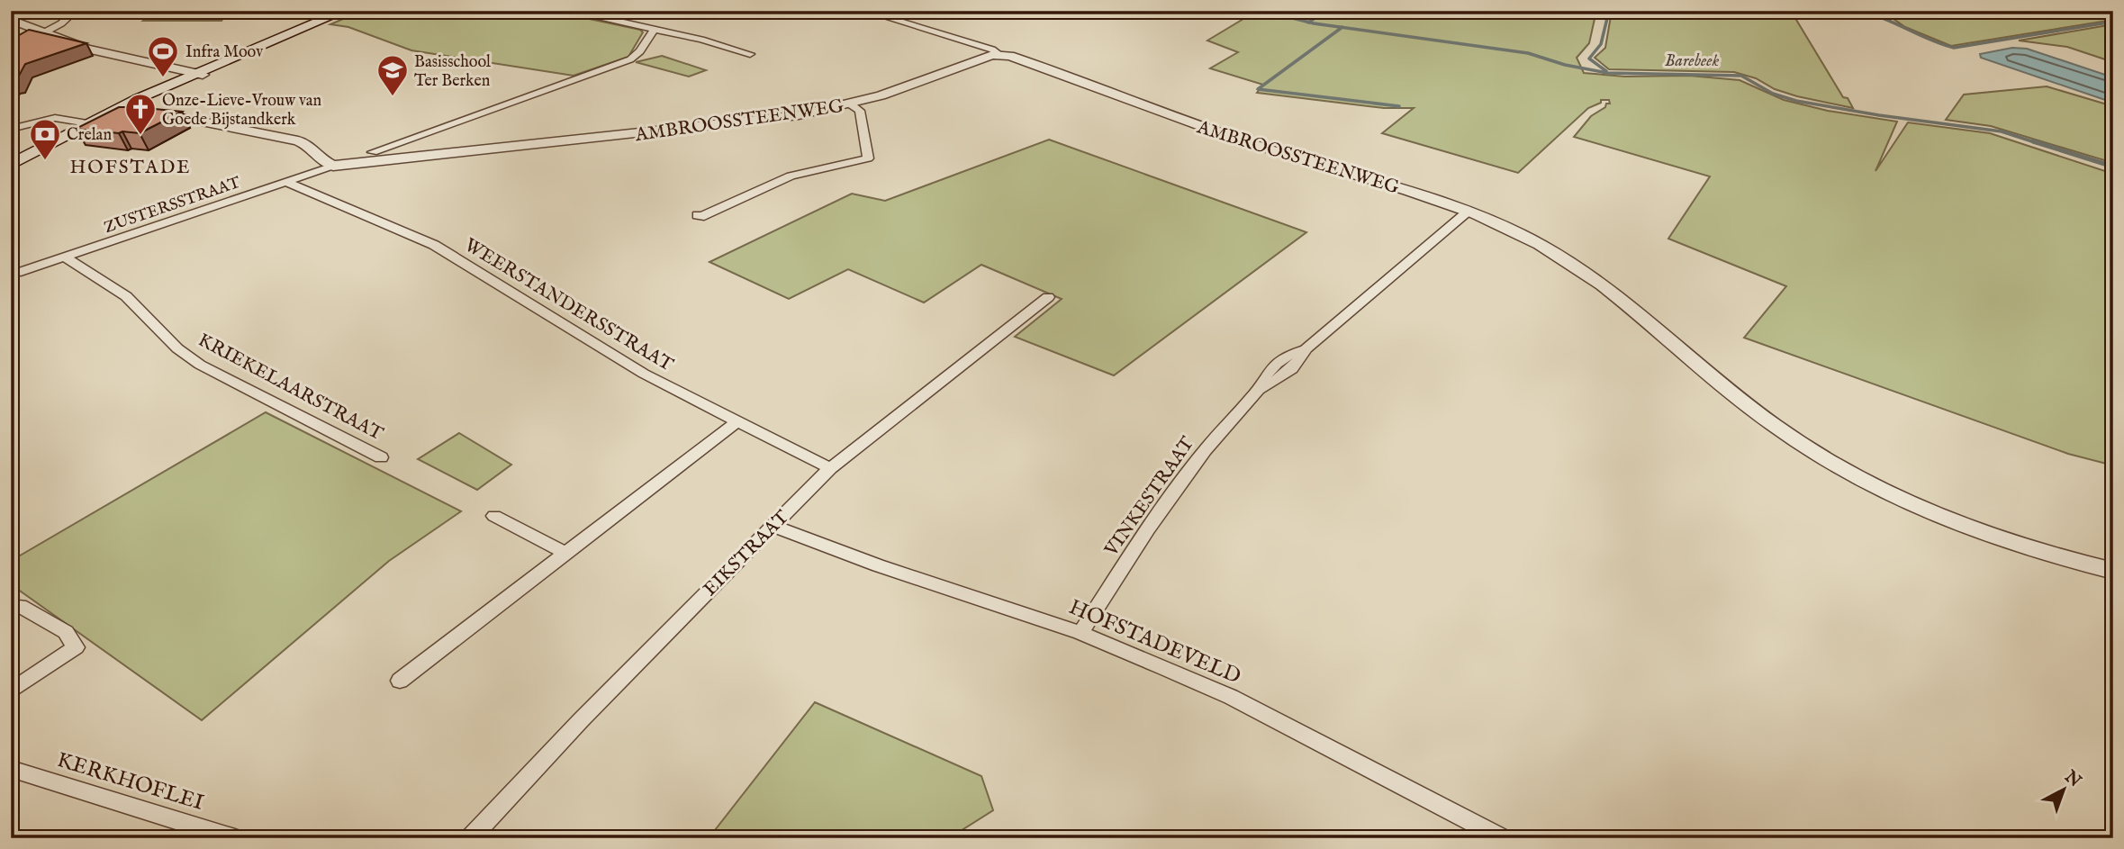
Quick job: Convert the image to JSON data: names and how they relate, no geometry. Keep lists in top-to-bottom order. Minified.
{"streets":{"street":["AMBROOSSTEENWEG","ZUSTERSSTRAAT","WEERSTANDERSSTRAAT","KRIEKELAARSTRAAT","VINKESTRAAT","EIKSTRAAT","HOFSTADEVELD","KERKHOFLEI"]},"crossings":[["AMBROOSSTEENWEG","ZUSTERSSTRAAT"],["AMBROOSSTEENWEG","VINKESTRAAT"],["ZUSTERSSTRAAT","WEERSTANDERSSTRAAT"],["ZUSTERSSTRAAT","KRIEKELAARSTRAAT"],["WEERSTANDERSSTRAAT","EIKSTRAAT"],["VINKESTRAAT","HOFSTADEVELD"],["EIKSTRAAT","HOFSTADEVELD"]],"districts":["HOFSTADE"],"water":["Barebeek"],"places":{"sports":["Infra Moov"],"school or university":["Basisschool Ter Berken"],"church":["Onze-Lieve-Vrouw van Goede Bijstandkerk"],"bank":["Crelan"]},"north":"top right"}
